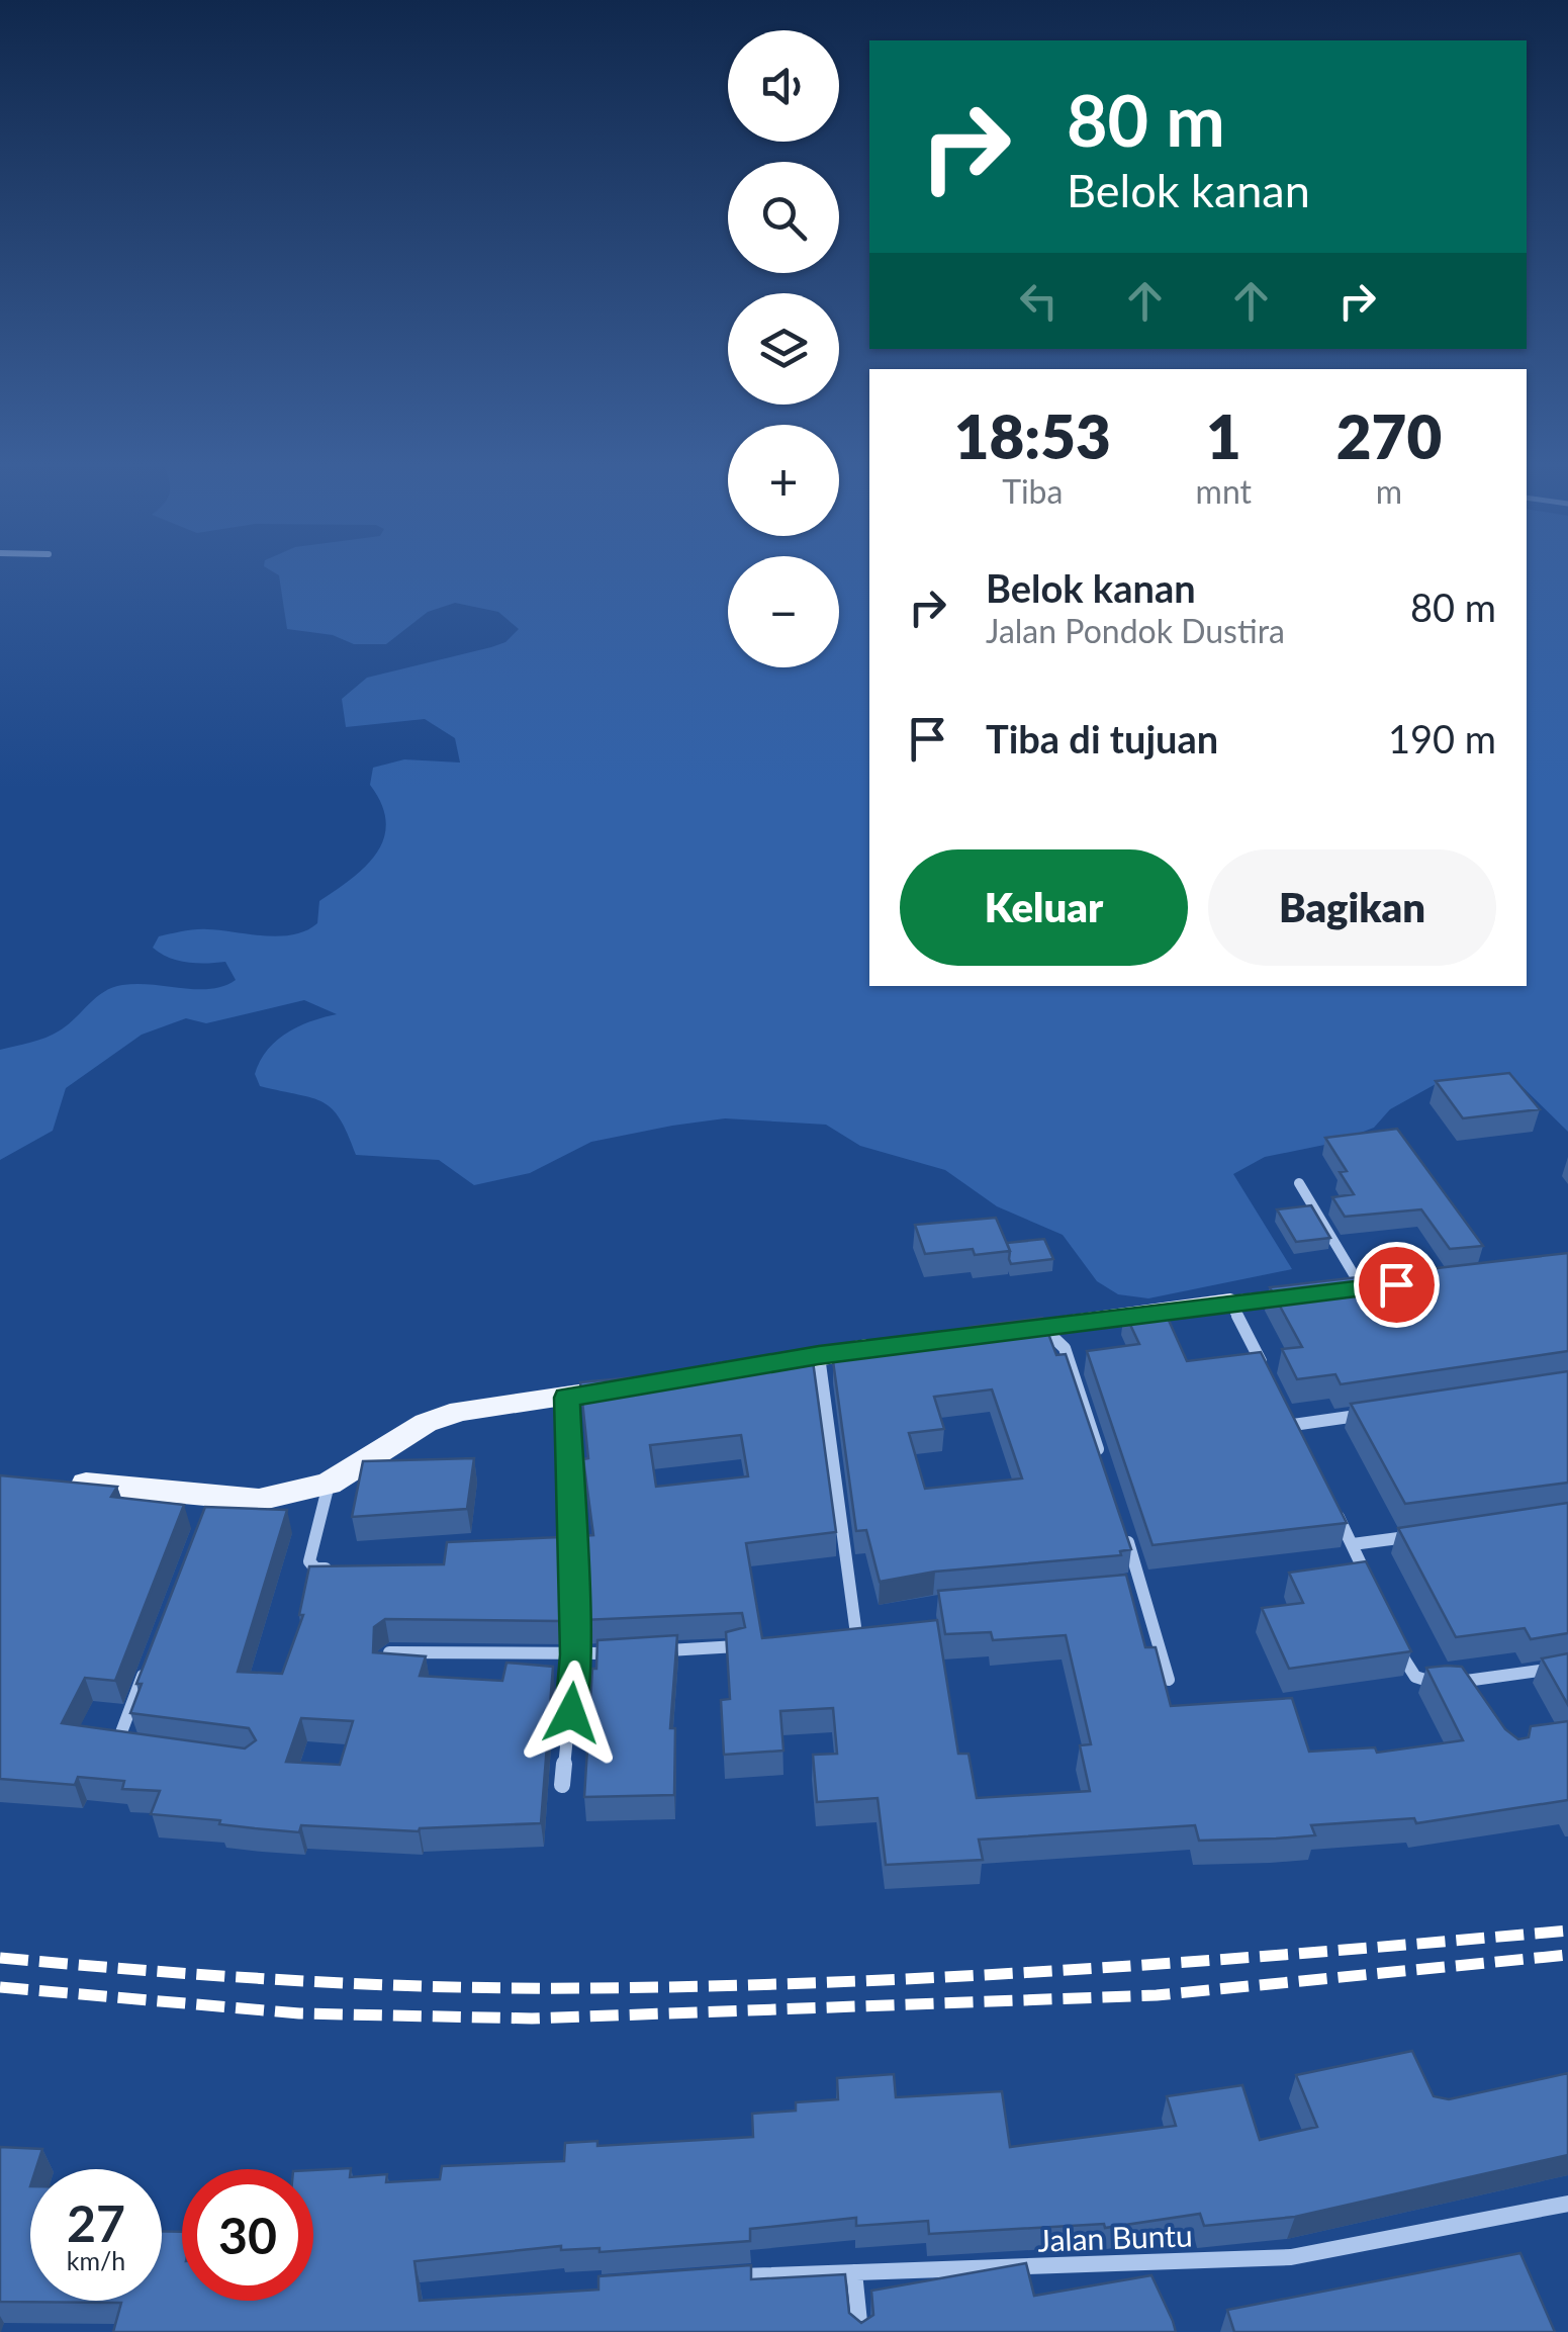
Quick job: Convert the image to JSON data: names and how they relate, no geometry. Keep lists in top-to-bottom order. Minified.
{"streets":{"street":["Jalan Buntu"]},"page":{"map_buttons":["+","−"],"turn":["80 m","Belok kanan"],"eta":["18:53","Tiba","1","mnt","270","m"],"list":[{"name":"Belok kanan","note":"Jalan Pondok Dustira","value":"80 m"},{"name":"Tiba di tujuan","value":"190 m"}],"buttons":["Keluar","Bagikan"],"speed":"27 km/h","limit":"30"}}
